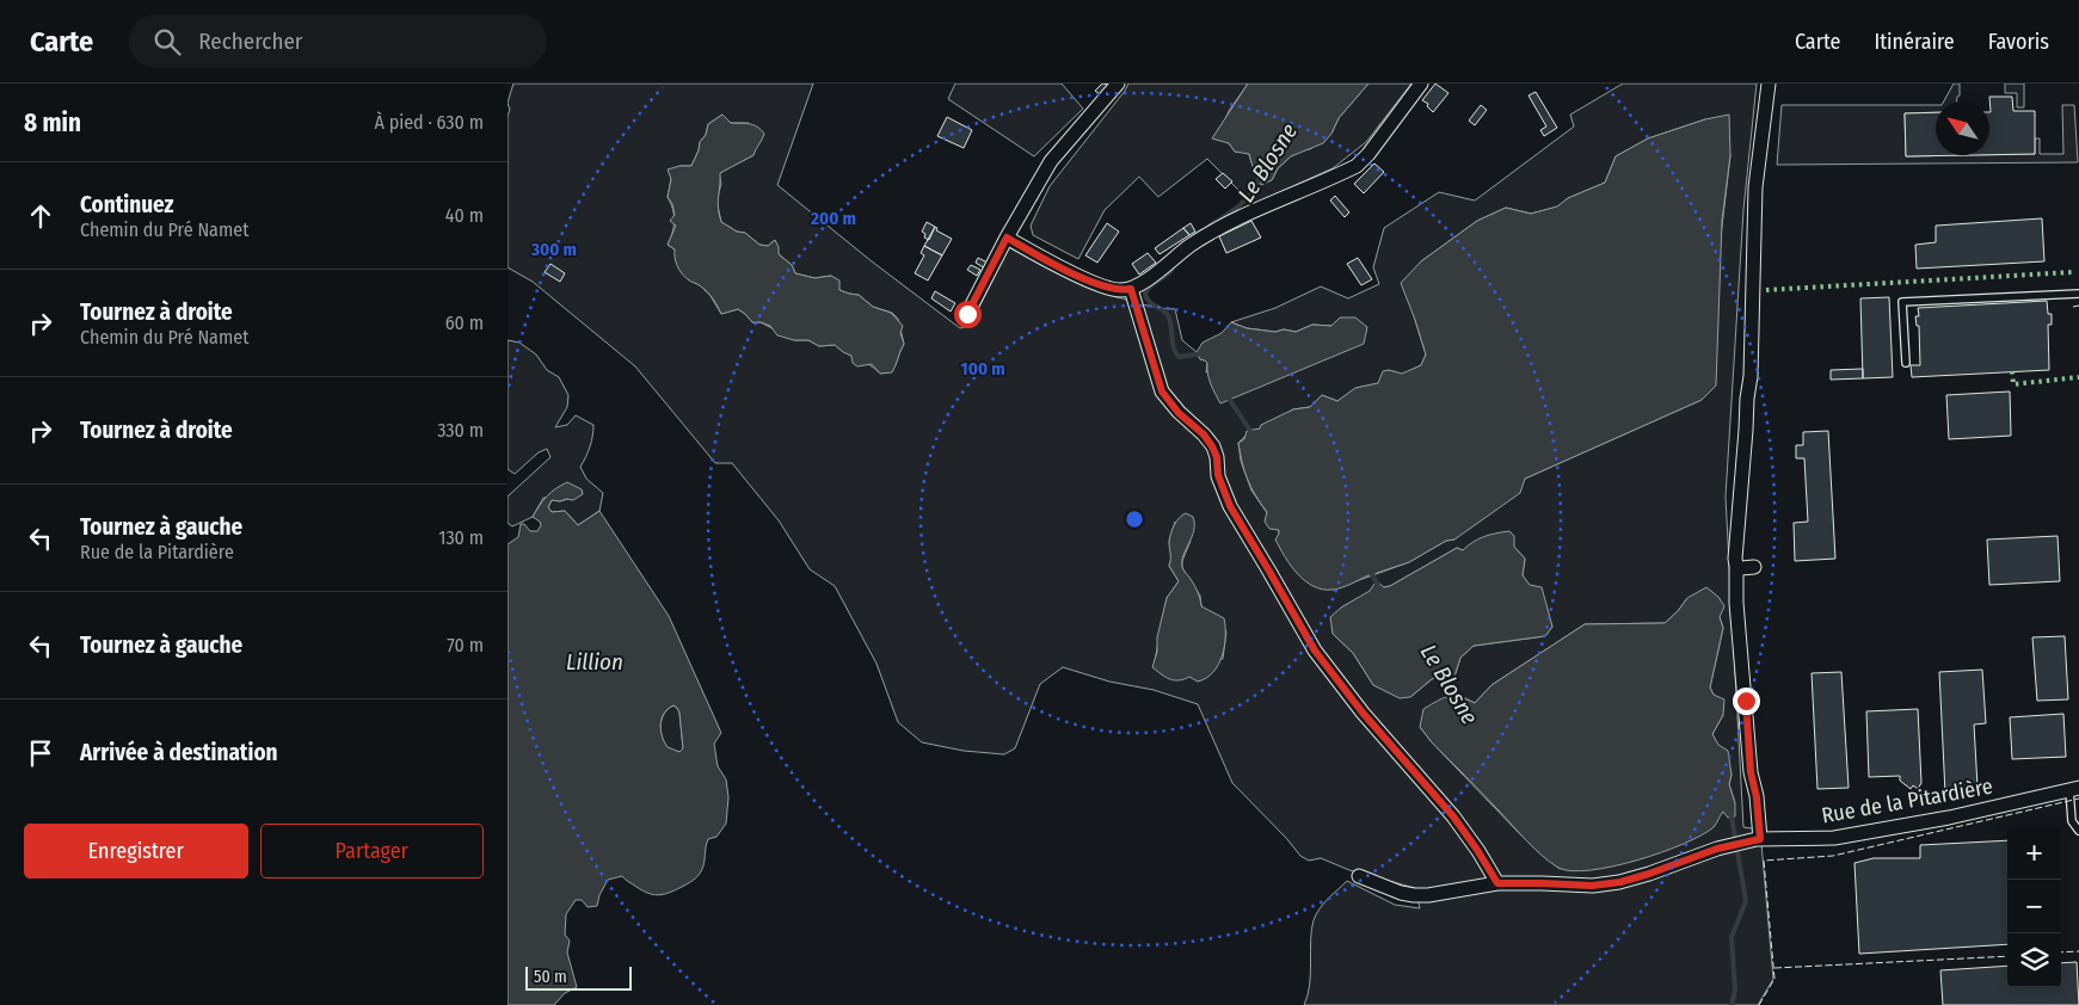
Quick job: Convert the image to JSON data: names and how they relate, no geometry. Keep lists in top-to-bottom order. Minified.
{"streets":{"street":["Rue de la Pitardière"]},"water":["Le Blosne","Lillion"],"scale_bar":"50 m","north":"top left","page":{"header":"Carte","search":"Rechercher","nav":["Carte","Itinéraire","Favoris"],"heading":["8 min","À pied · 630 m"],"list":[["Continuez","Chemin du Pré Namet","40 m"],["Tournez à droite","Chemin du Pré Namet","60 m"],["Tournez à droite","330 m"],["Tournez à gauche","Rue de la Pitardière","130 m"],["Tournez à gauche","70 m"],"Arrivée à destination"],"buttons":["Enregistrer","Partager"],"map_buttons":["+","−"],"scale":"50 m"},"rings":["200 m","300 m","100 m"]}
